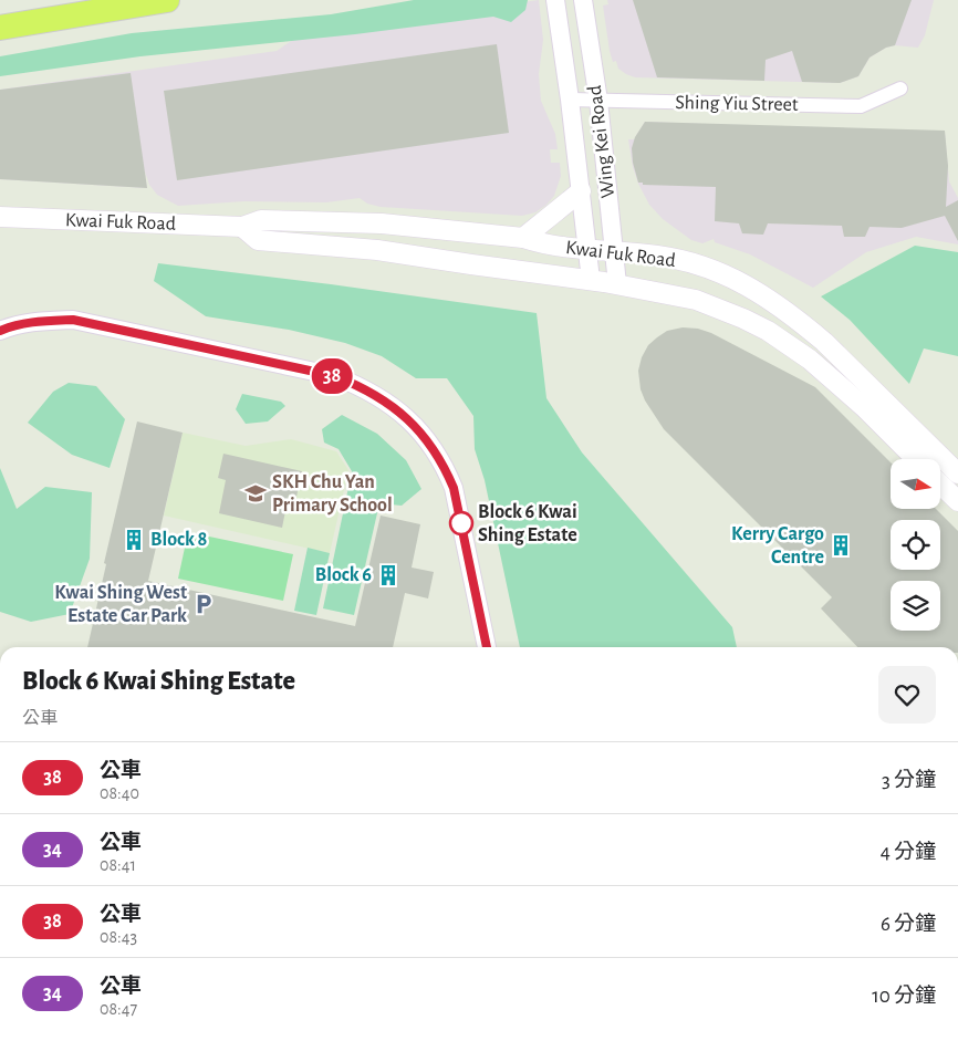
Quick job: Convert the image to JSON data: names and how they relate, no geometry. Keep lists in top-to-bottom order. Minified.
{"streets":{"main road":["Kwai Fuk Road"],"street":["Shing Yiu Street","Wing Kei Road"]},"crossings":[["Shing Yiu Street","Wing Kei Road"],["Wing Kei Road","Kwai Fuk Road"]],"places":{"school or university":["SKH Chu Yan Primary School"],"other":["Block 6 Kwai Shing Estate"],"building":["Block 8","Kerry Cargo Centre","Block 6"],"parking":["Kwai Shing West Estate Car Park"]},"lines":["bus line 38"],"north":"right","page":{"on_map":"38","heading":["Block 6 Kwai Shing Estate","公車"],"list":[{"mark":"38","name":"公車","note":"08:40","value":"3 分鐘"},{"mark":"34","name":"公車","note":"08:41","value":"4 分鐘"},{"mark":"38","name":"公車","note":"08:43","value":"6 分鐘"},{"mark":"34","name":"公車","note":"08:47","value":"10 分鐘"}]}}
